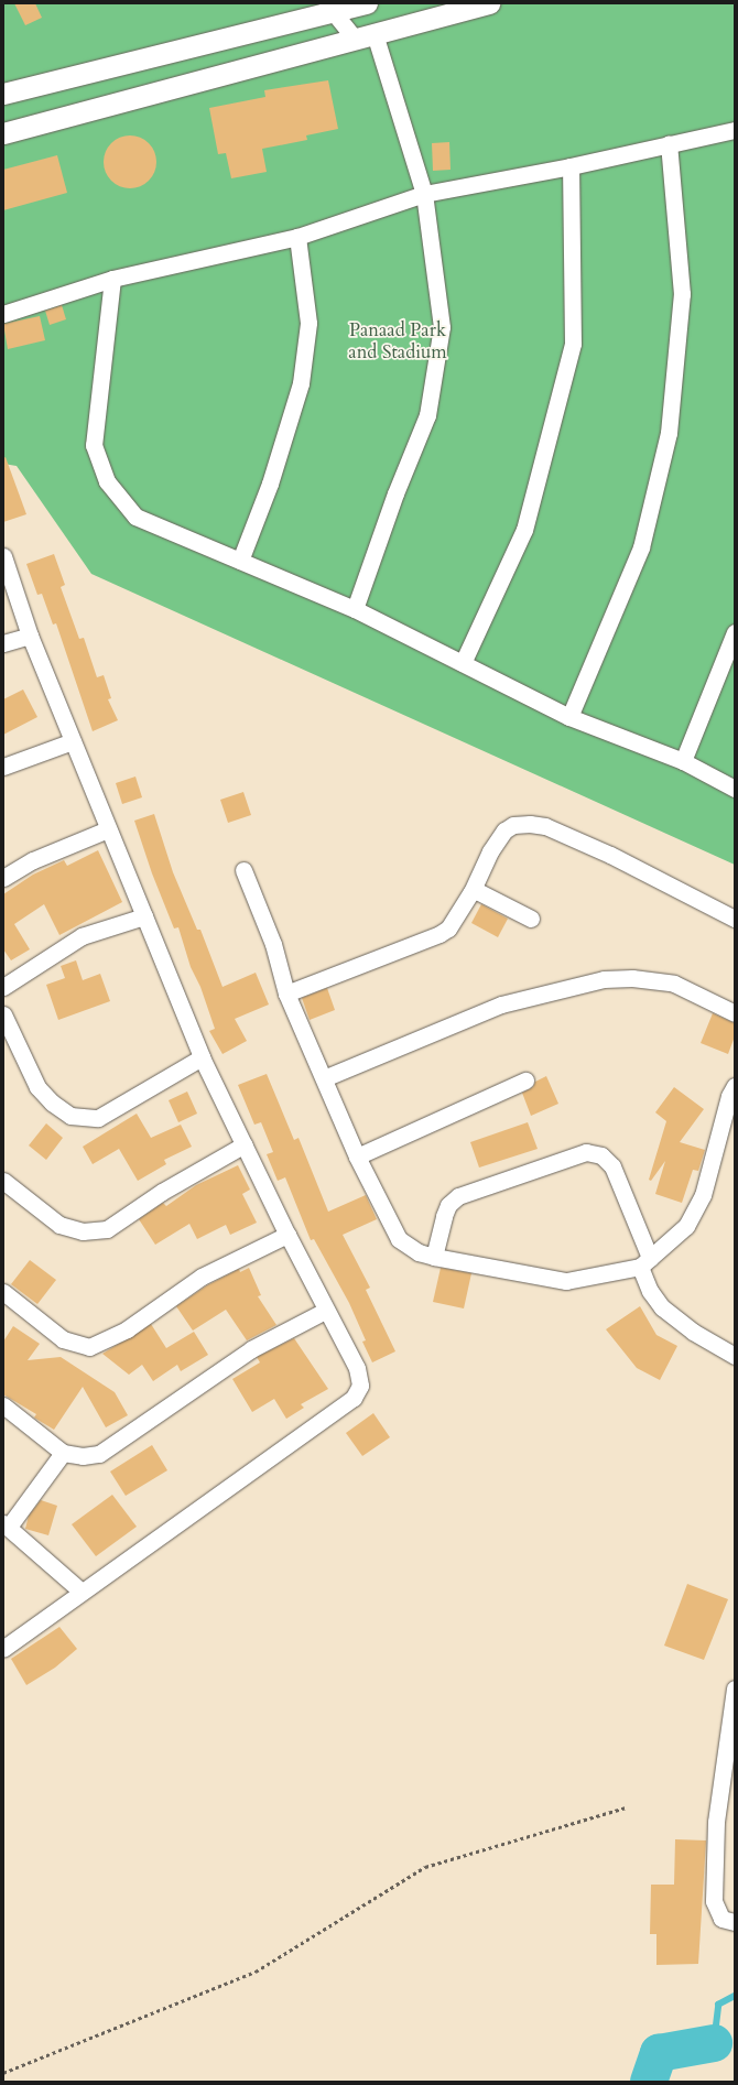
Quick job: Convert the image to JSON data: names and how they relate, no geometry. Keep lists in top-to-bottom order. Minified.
{"parks":["Panaad Park and Stadium"]}
